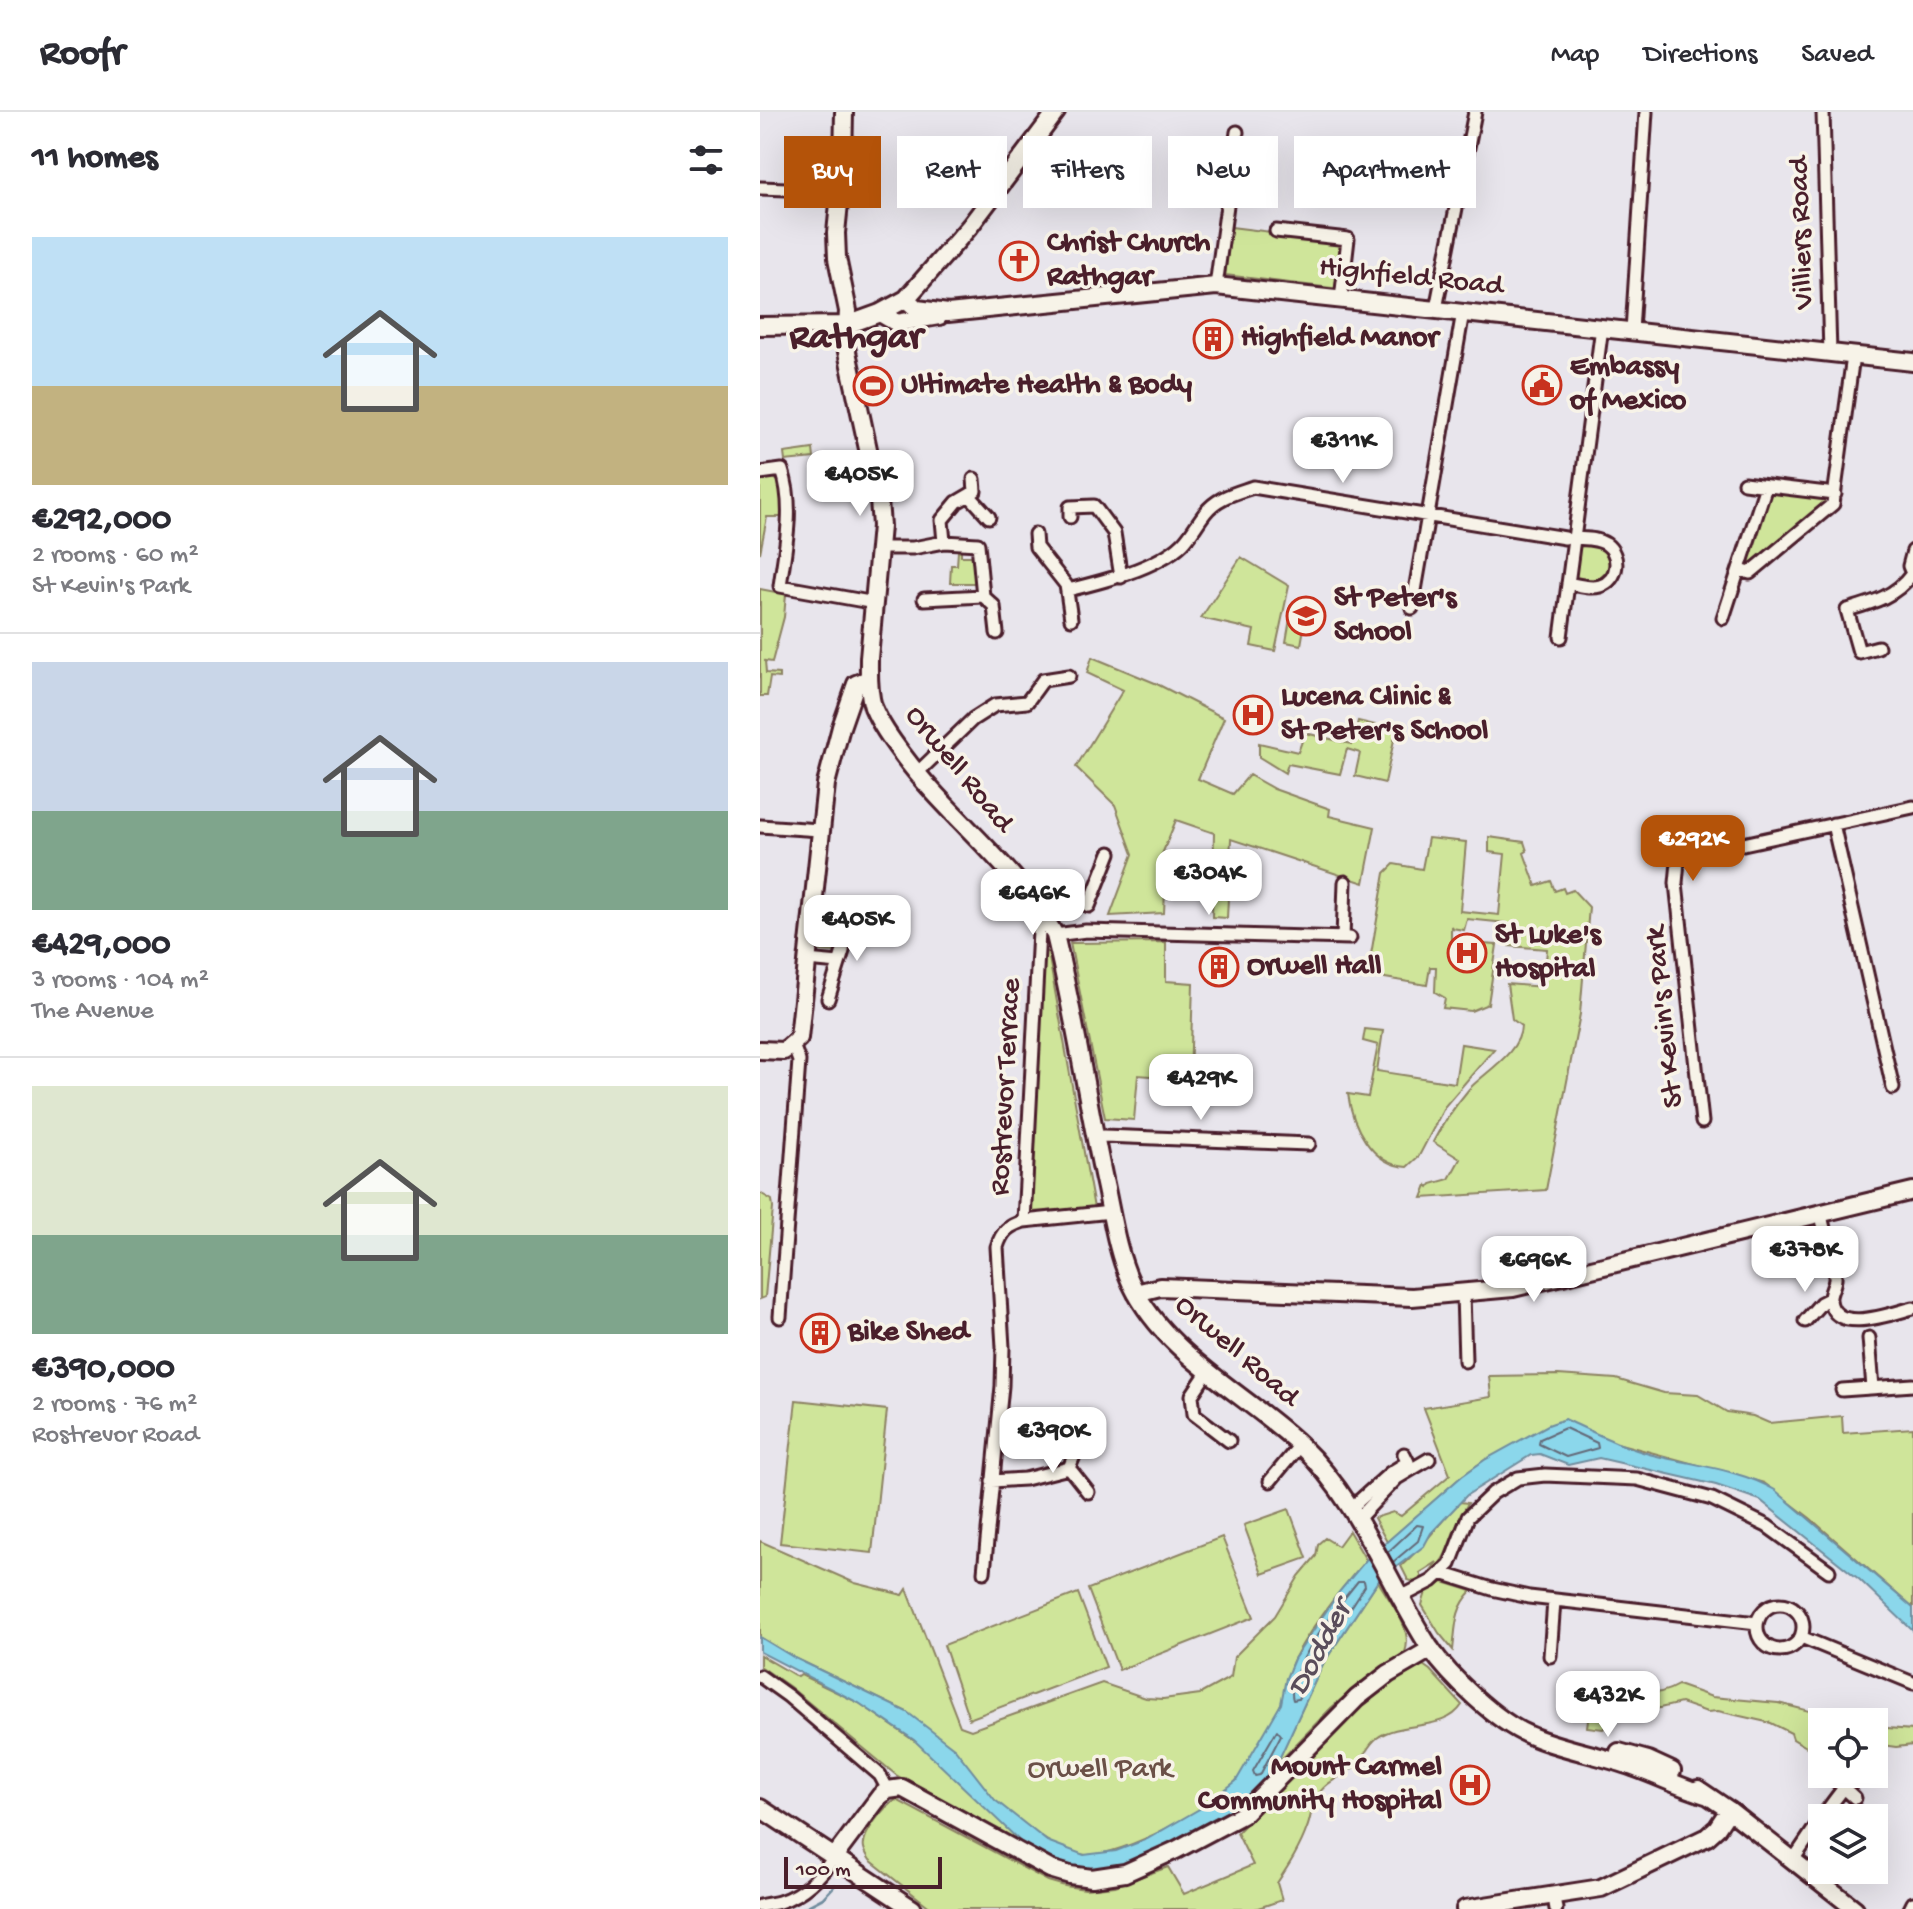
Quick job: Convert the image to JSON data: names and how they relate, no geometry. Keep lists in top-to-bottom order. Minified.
{"streets":{"street":["Villiers Road","Highfield Road","Orwell Road","St Kevin's Park","Rostrevor Terrace"]},"crossings":[["Villiers Road","Highfield Road"],["Orwell Road","Rostrevor Terrace"]],"districts":["Rathgar"],"water":["Dodder"],"parks":["Orwell Park"],"places":{"church":["Christ Church Rathgar"],"building":["Highfield Manor","Orwell Hall","Bike Shed"],"public building":["Embassy of Mexico"],"sports":["Ultimate Health & Body"],"school or university":["St Peter's School"],"hospital":["Lucena Clinic & St Peter's School","St Luke's Hospital","Mount Carmel Community Hospital"]},"scale_bar":"100 m","page":{"header":"Roofr","nav":["Map","Directions","Saved"],"heading":"11 homes","chip":["Buy","Rent","Filters","New","Apartment"],"list":[{"name":"€292,000","note":"2 rooms · 60 m² · St Kevin's Park"},{"name":"€429,000","note":"3 rooms · 104 m² · The Avenue"},{"name":"€390,000","note":"2 rooms · 76 m² · Rostrevor Road"}],"price":["€311K","€405K","€292K","€304K","€646K","€405K","€429K","€378K","€696K","€390K","€432K"],"scale":"100 m"}}
